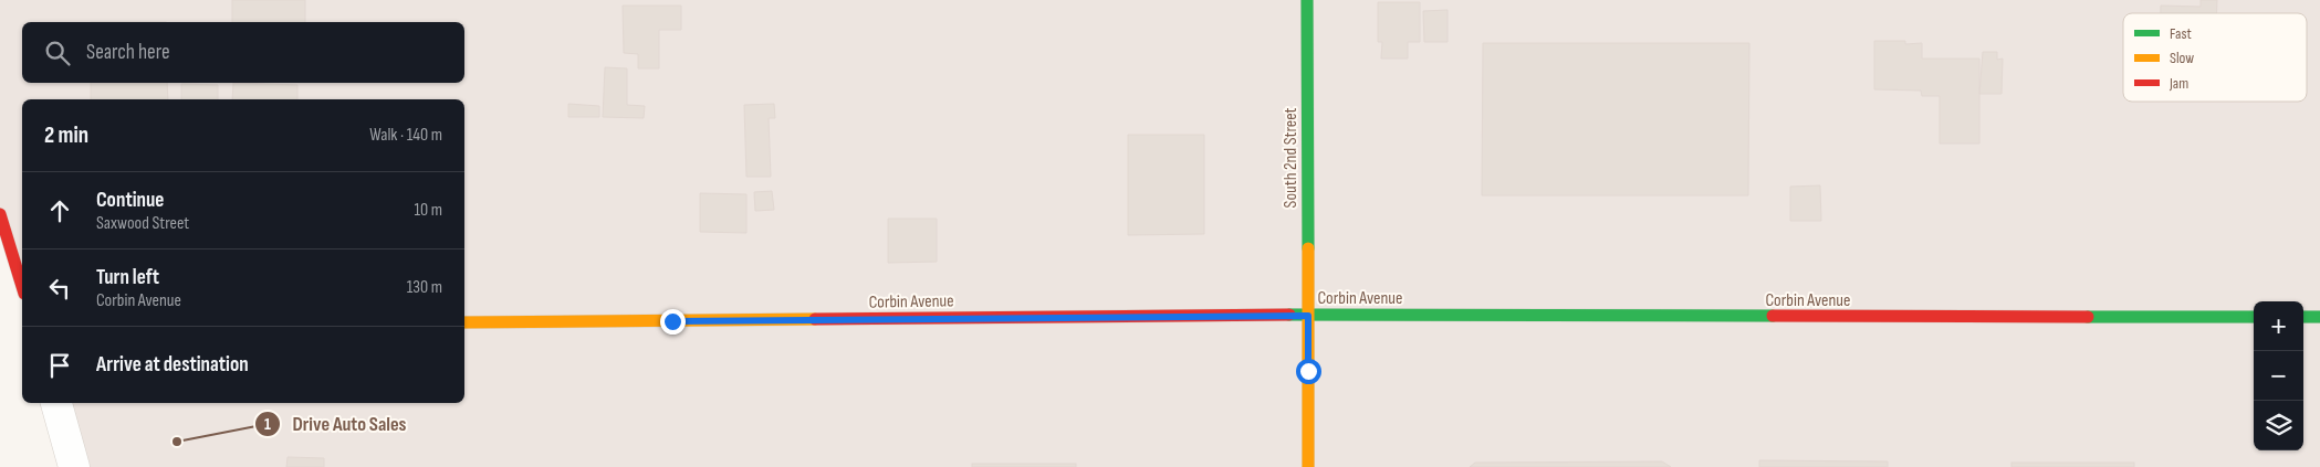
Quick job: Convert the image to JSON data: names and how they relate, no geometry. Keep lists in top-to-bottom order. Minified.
{"streets":{"street":["South 2nd Street","Corbin Avenue"]},"crossings":[["South 2nd Street","Corbin Avenue"]],"places":["Drive Auto Sales"],"legend":["Fast","Slow","Jam"],"page":{"search":"Search here","heading":["2 min","Walk · 140 m"],"list":[["Continue","Saxwood Street","10 m"],["Turn left","Corbin Avenue","130 m"],"Arrive at destination"],"map_buttons":["+","−"]}}
